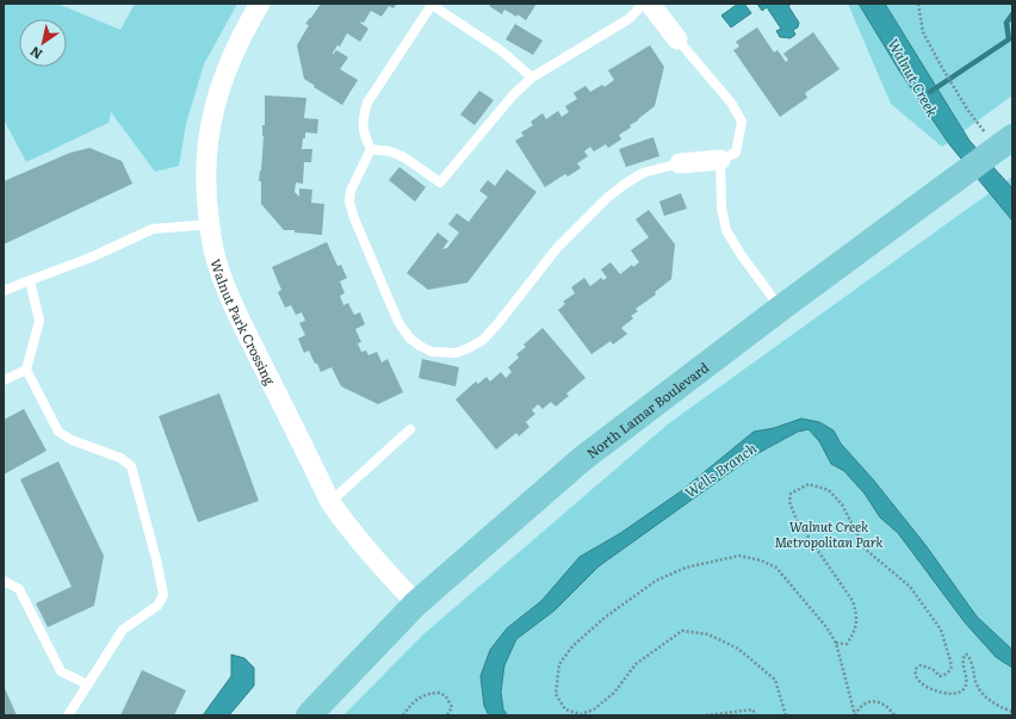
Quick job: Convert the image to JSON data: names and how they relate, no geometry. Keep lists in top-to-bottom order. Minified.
{"streets":{"main road":["North Lamar Boulevard"],"street":["Walnut Park Crossing"]},"crossings":[["Walnut Park Crossing","North Lamar Boulevard"]],"water":["Walnut Creek","Wells Branch"],"parks":["Walnut Creek Metropolitan Park"],"north":"bottom left"}
